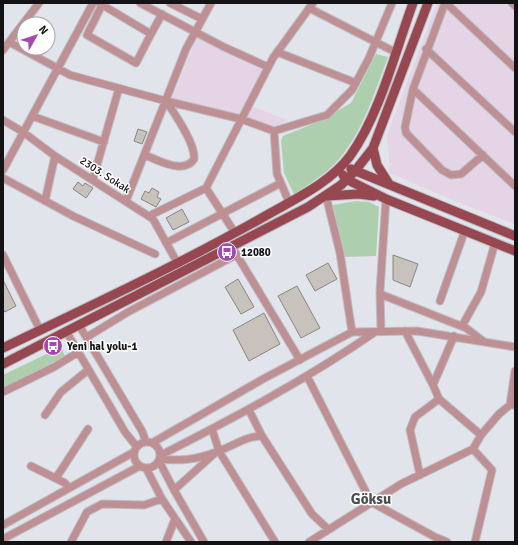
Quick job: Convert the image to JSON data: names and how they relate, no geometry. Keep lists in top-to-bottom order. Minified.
{"streets":{"street":["2303. Sokak"]},"districts":["Göksu"],"places":{"bus stop":["12080","Yeni hal yolu-1"]},"north":"top right"}
